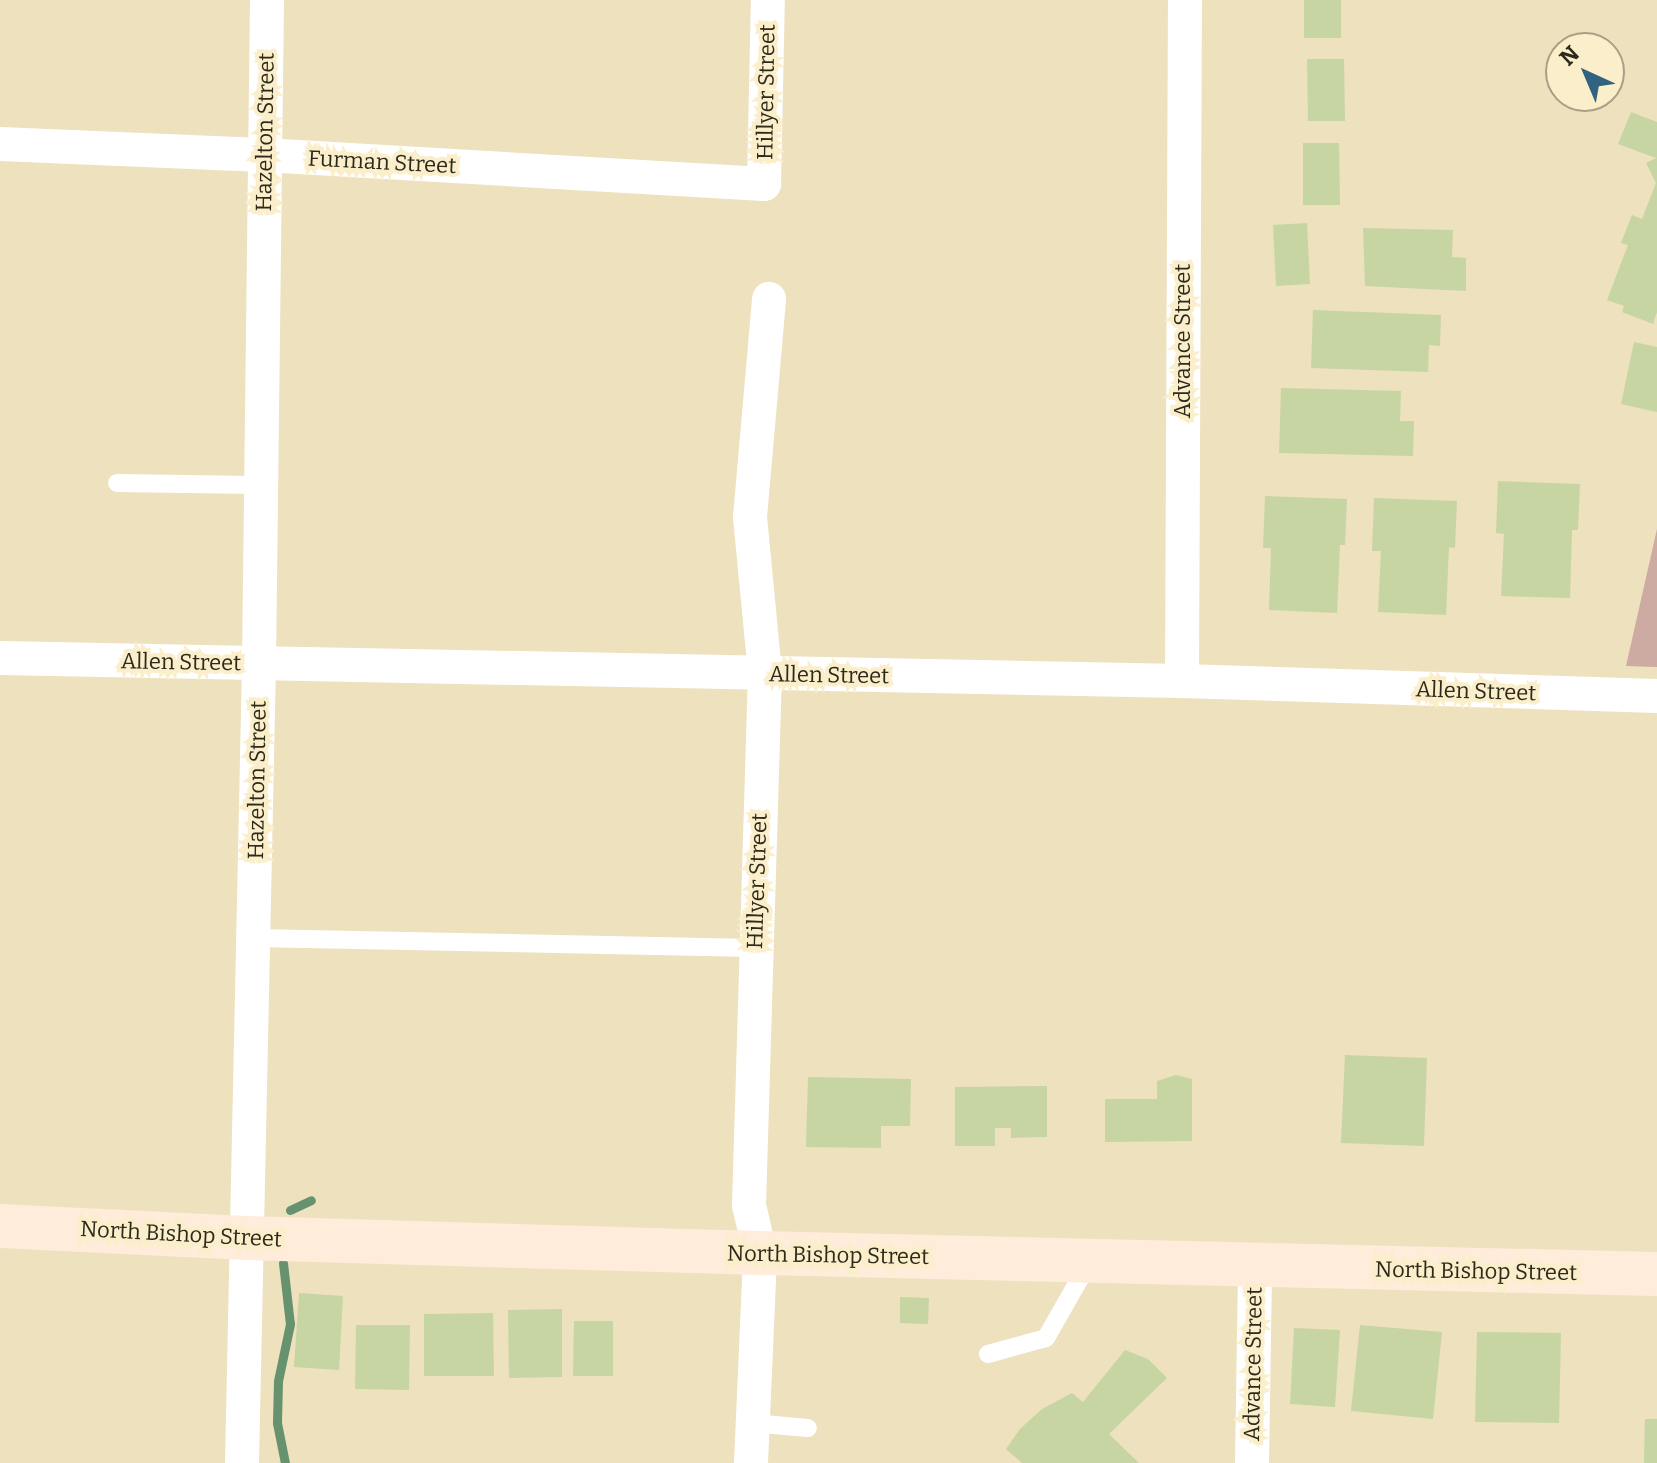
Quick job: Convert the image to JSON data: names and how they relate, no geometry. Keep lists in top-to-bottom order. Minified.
{"streets":{"street":["Hillyer Street","Hazelton Street","Furman Street","Advance Street","Allen Street","North Bishop Street"]},"crossings":[["Hillyer Street","Furman Street"],["Hillyer Street","Allen Street"],["Hillyer Street","North Bishop Street"],["Hazelton Street","Furman Street"],["Hazelton Street","Allen Street"],["Hazelton Street","North Bishop Street"],["Advance Street","Allen Street"],["Advance Street","North Bishop Street"]],"north":"top left"}
